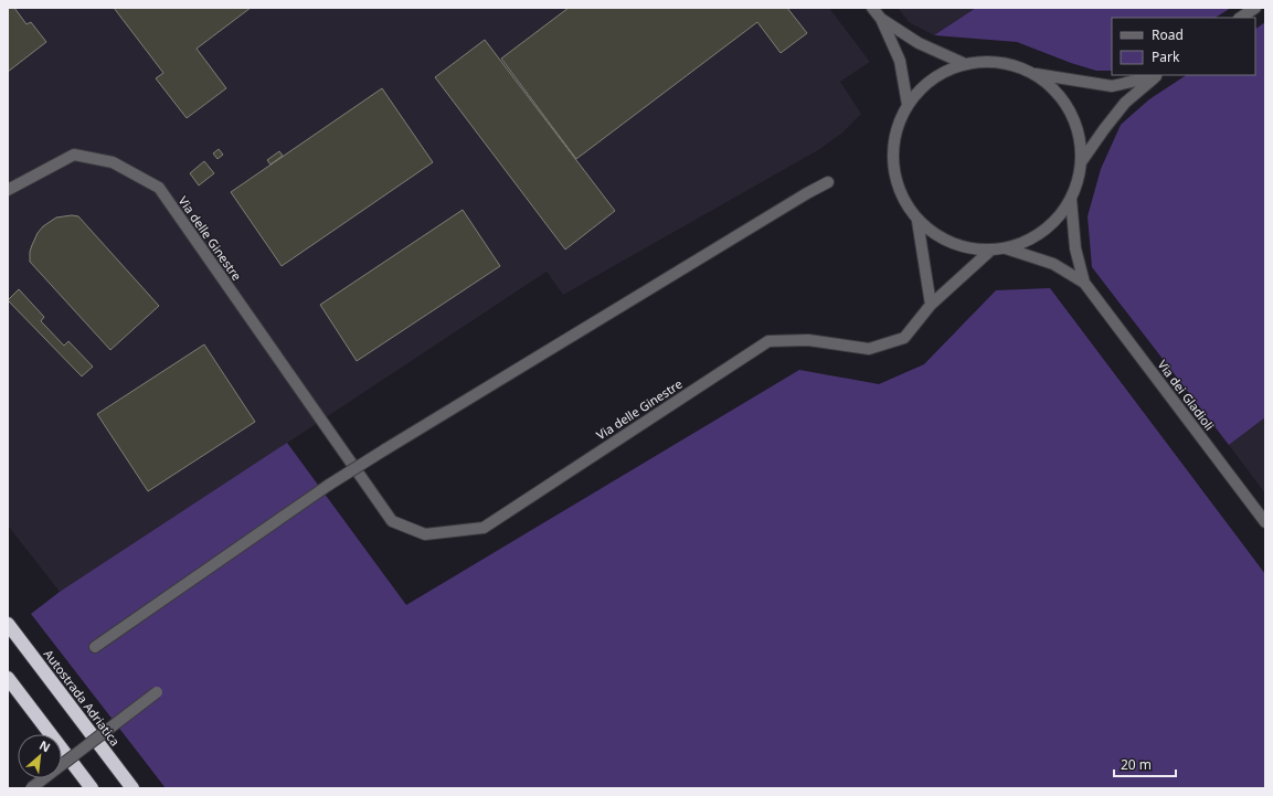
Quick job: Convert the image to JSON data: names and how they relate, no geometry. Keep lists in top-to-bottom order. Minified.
{"streets":{"highway":["Autostrada Adriatica"],"street":["Via delle Ginestre","Via dei Gladioli"]},"crossings":[["Via delle Ginestre","Via dei Gladioli"]],"legend":["Road","Park"],"scale_bar":"20 m","north":"top right"}
